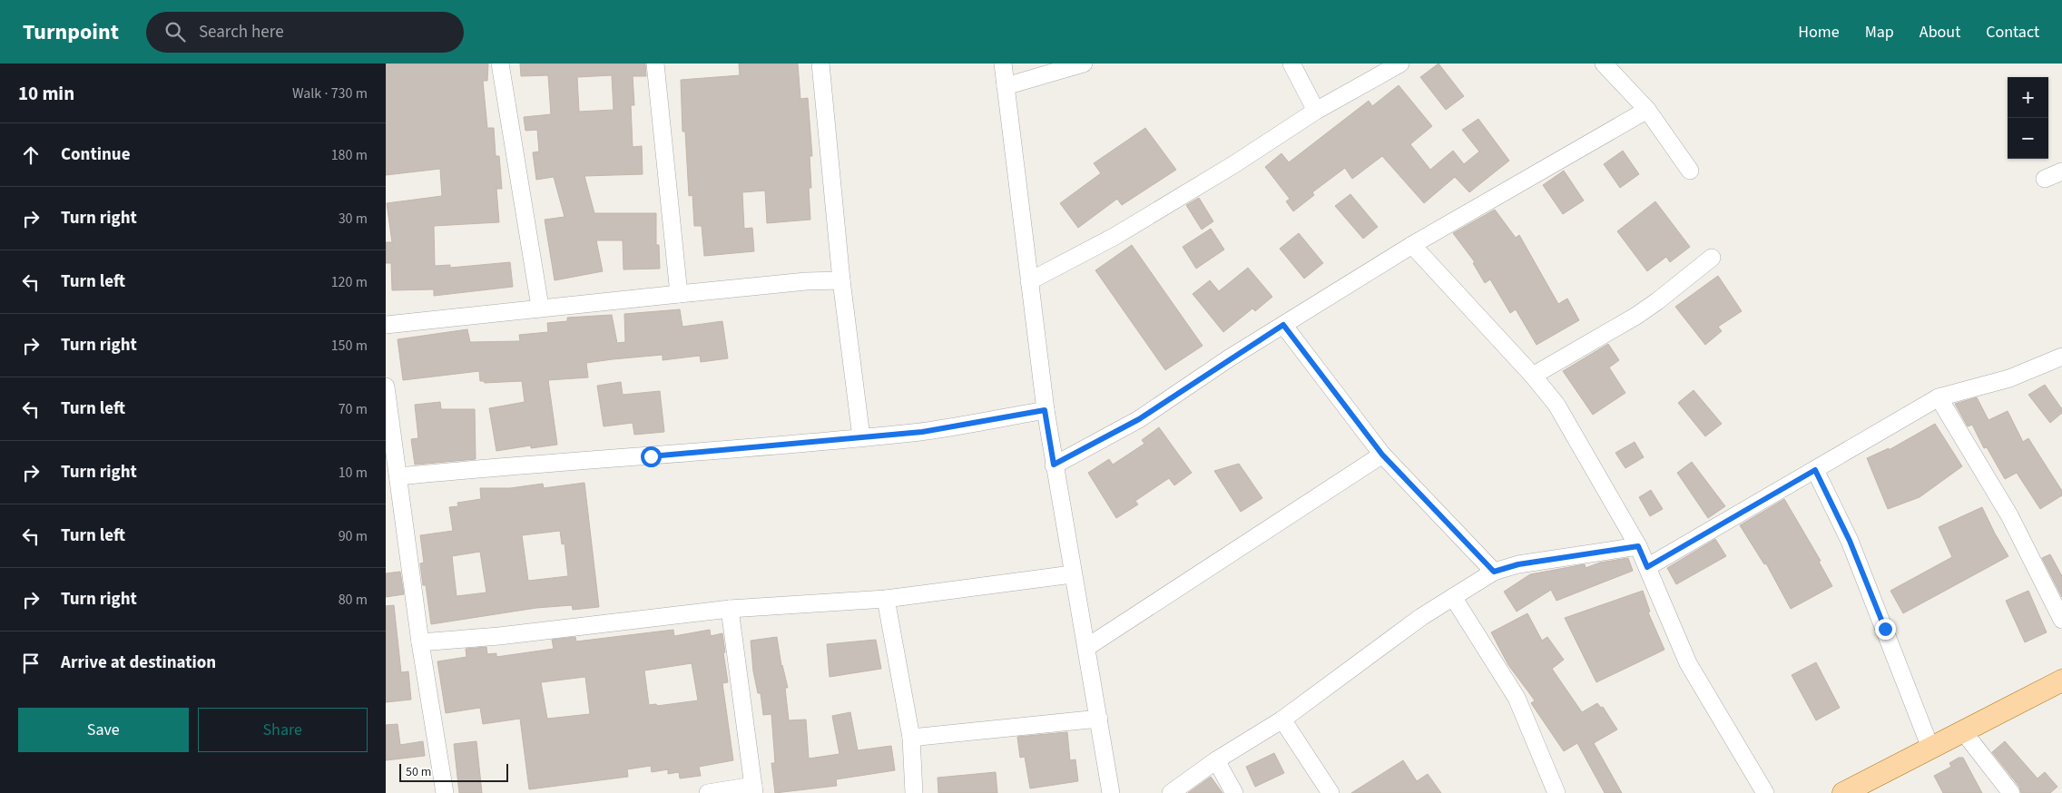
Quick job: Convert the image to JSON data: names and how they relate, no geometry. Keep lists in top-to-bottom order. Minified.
{"scale_bar":"50 m","page":{"header":"Turnpoint","search":"Search here","nav":["Home","Map","About","Contact"],"heading":["10 min","Walk · 730 m"],"map_buttons":["+","−"],"list":[["Continue","180 m"],["Turn right","30 m"],["Turn left","120 m"],["Turn right","150 m"],["Turn left","70 m"],["Turn right","10 m"],["Turn left","90 m"],["Turn right","80 m"],"Arrive at destination"],"buttons":["Save","Share"],"scale":"50 m"}}
